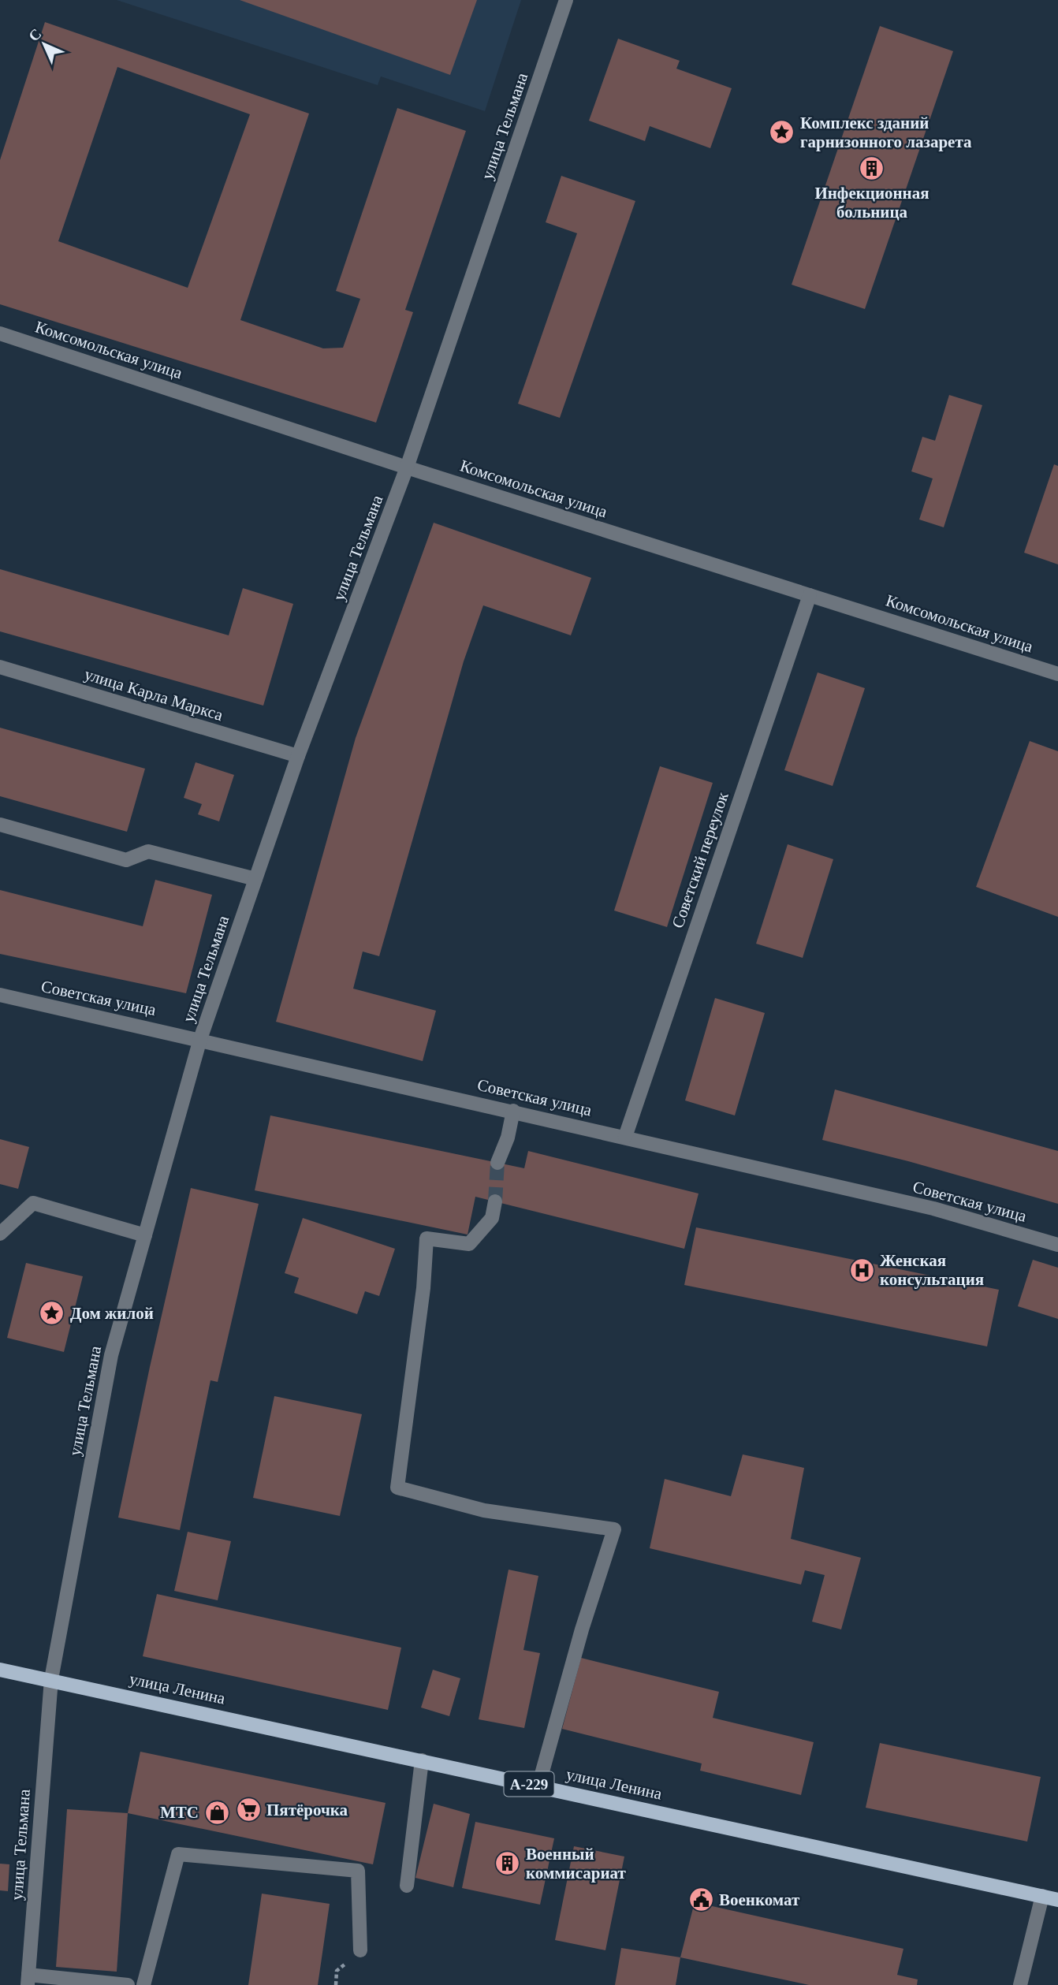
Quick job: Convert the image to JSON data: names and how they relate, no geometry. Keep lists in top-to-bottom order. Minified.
{"streets":{"main road":["улица Ленина","А-229"],"street":["улица Тельмана","Комсомольская улица","улица Карла Маркса","Советский переулок","Советская улица"]},"crossings":[["улица Тельмана","Комсомольская улица"],["улица Тельмана","улица Карла Маркса"],["улица Тельмана","Советская улица"],["улица Тельмана","улица Ленина"],["Комсомольская улица","Советский переулок"],["Советский переулок","Советская улица"]],"places":{"place":["Комплекс зданий гарнизонного лазарета","Дом жилой"],"building":["Инфекционная больница","Военный коммисариат"],"hospital":["Женская консультация"],"supermarket":["Пятёрочка"],"shop":["МТС"],"public building":["Военкомат"]},"north":"top left"}
